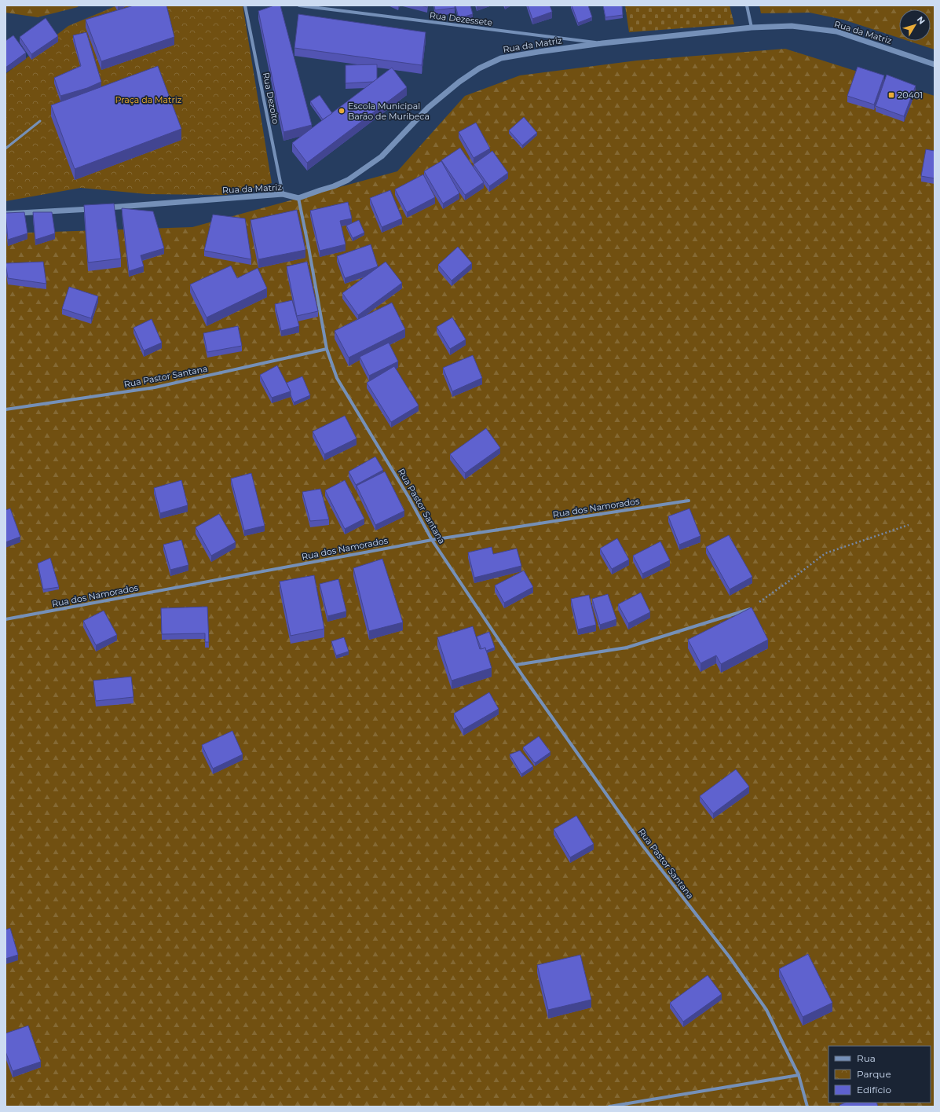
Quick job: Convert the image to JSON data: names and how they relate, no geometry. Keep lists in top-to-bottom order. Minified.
{"streets":{"street":["Rua Dezessete","Rua da Matriz","Rua Dezoito","Rua Pastor Santana","Rua dos Namorados"]},"crossings":[["Rua Dezessete","Rua da Matriz"],["Rua da Matriz","Rua Dezoito"],["Rua da Matriz","Rua Pastor Santana"],["Rua Pastor Santana","Rua dos Namorados"]],"parks":["Praça da Matriz"],"places":{"transit":["20401"],"other":["Escola Municipal Barão de Muribeca"]},"legend":["Rua","Parque","Edifício"],"north":"top right"}
